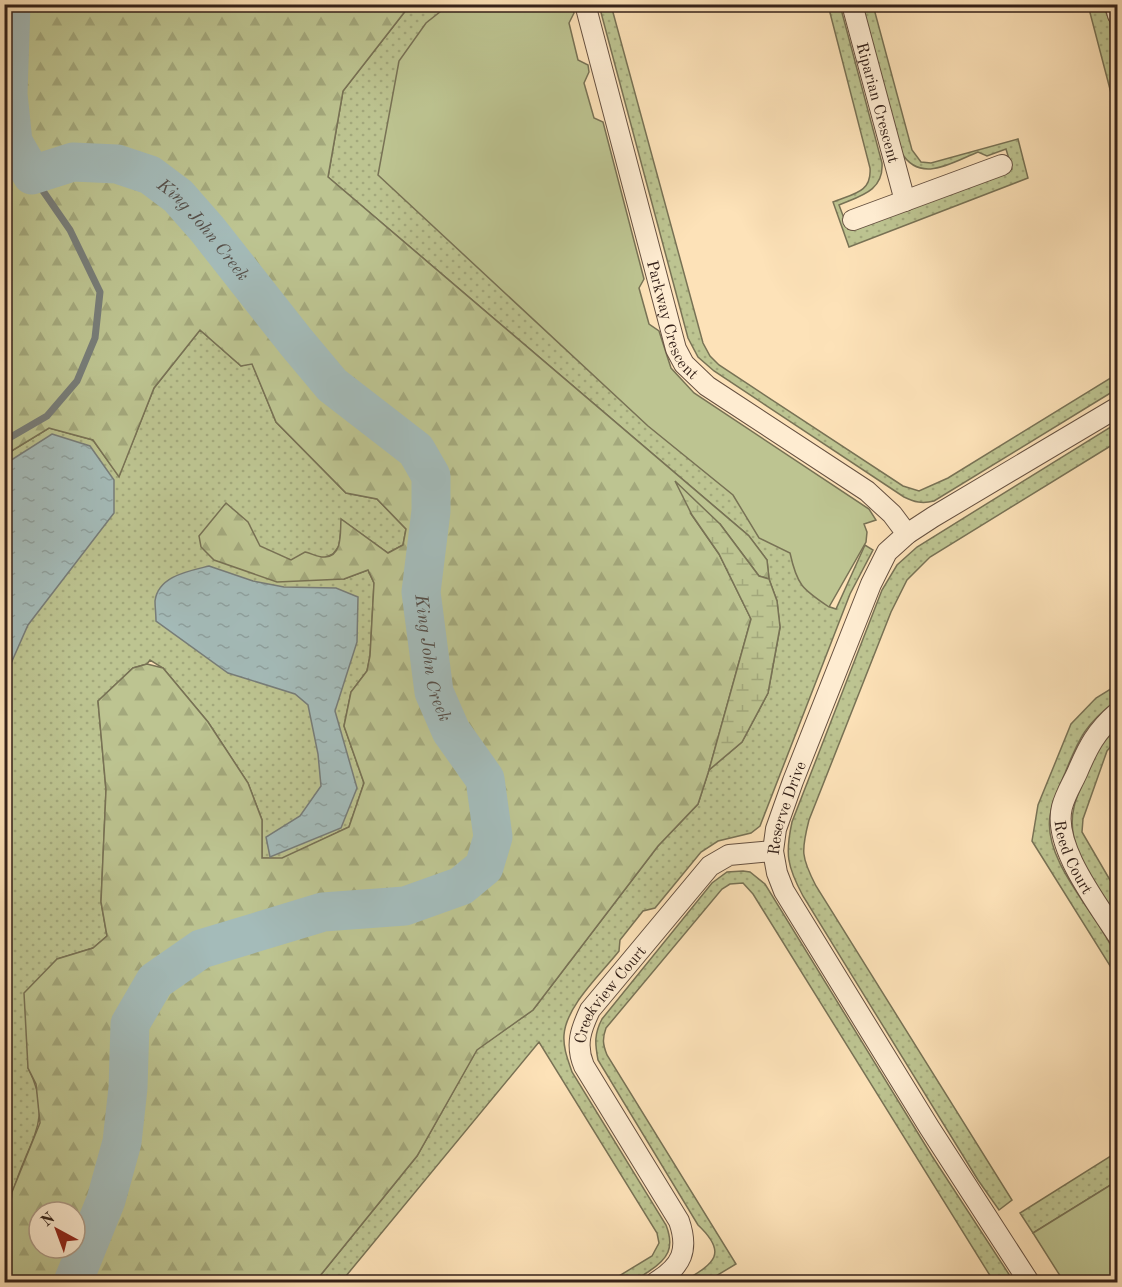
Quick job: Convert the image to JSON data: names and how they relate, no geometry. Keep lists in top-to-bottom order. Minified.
{"streets":{"street":["Riparian Crescent","Parkway Crescent","Reserve Drive","Reed Court","Creekview Court"]},"crossings":[["Parkway Crescent","Reserve Drive"],["Reserve Drive","Creekview Court"]],"water":["King John Creek"],"north":"top left"}
